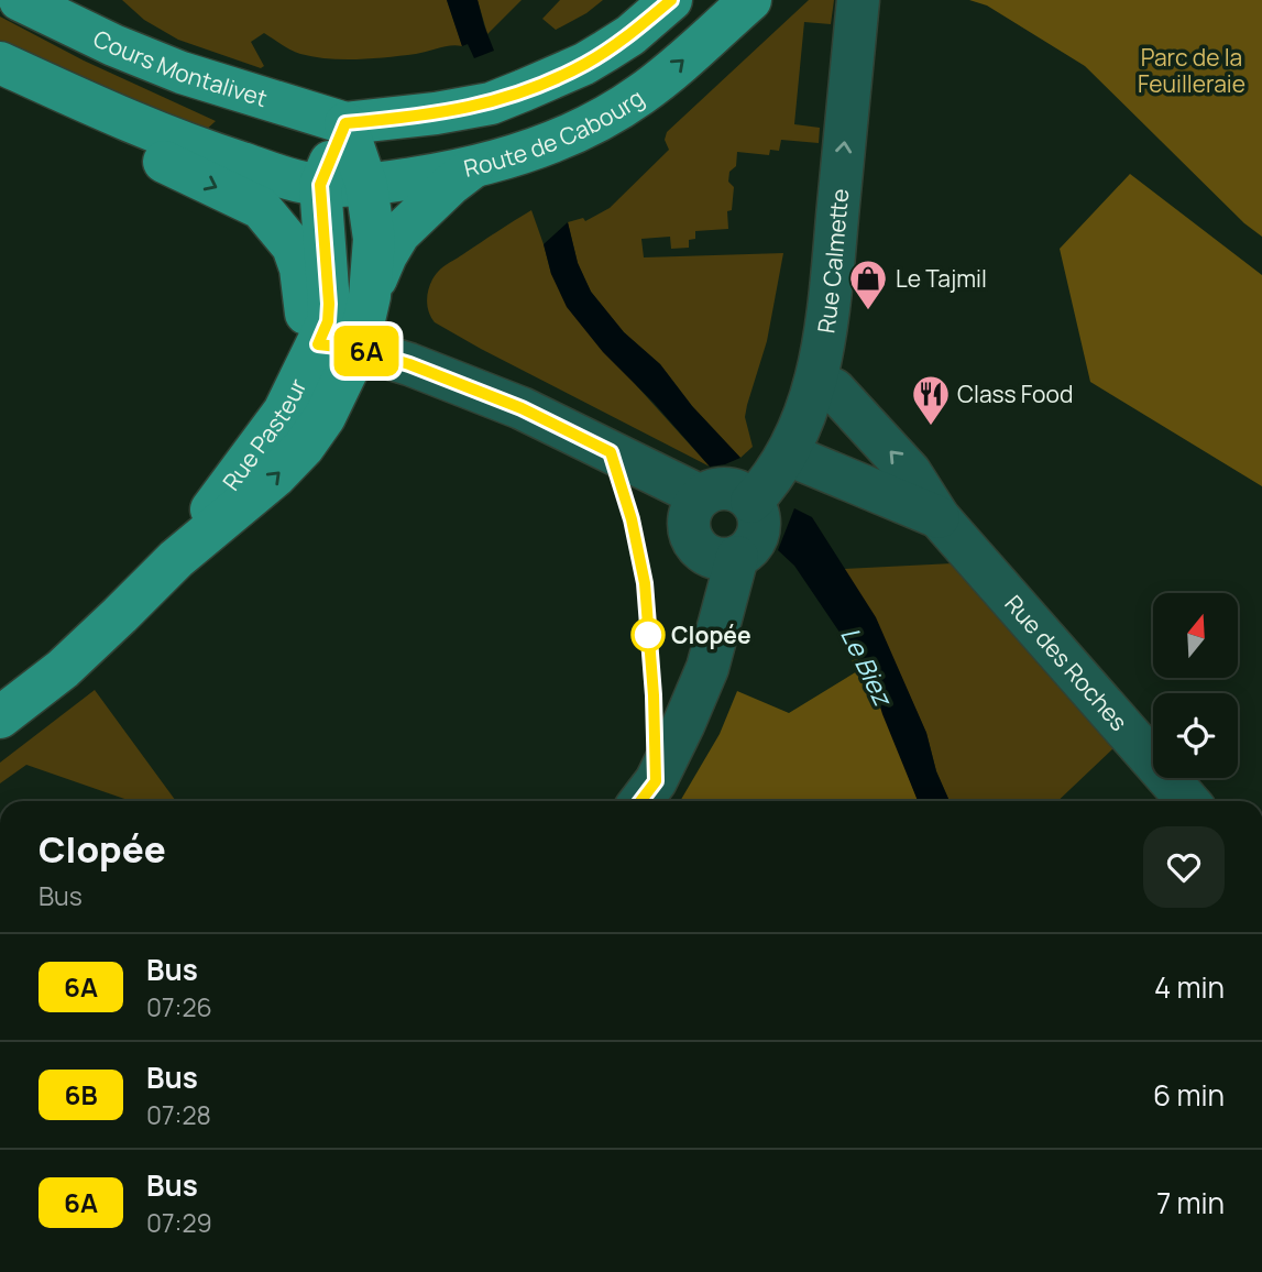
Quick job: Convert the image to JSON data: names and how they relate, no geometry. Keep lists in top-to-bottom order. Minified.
{"streets":{"main road":["Cours Montalivet","Route de Cabourg","Rue Pasteur"],"street":["Rue Calmette","Rue des Roches"]},"crossings":[["Cours Montalivet","Route de Cabourg"],["Cours Montalivet","Rue Pasteur"],["Route de Cabourg","Rue Pasteur"],["Rue Calmette","Rue des Roches"]],"one_way":["Rue Calmette"],"water":["Le Biez"],"parks":["Parc de la Feuilleraie"],"places":{"shop":["Le Tajmil"],"restaurant":["Class Food"],"other":["Clopée"]},"lines":["bus line 6A"],"north":"top","page":{"on_map":"6A","heading":["Clopée","Bus"],"list":[{"mark":"6A","name":"Bus","note":"07:26","value":"4 min"},{"mark":"6B","name":"Bus","note":"07:28","value":"6 min"},{"mark":"6A","name":"Bus","note":"07:29","value":"7 min"}]}}
